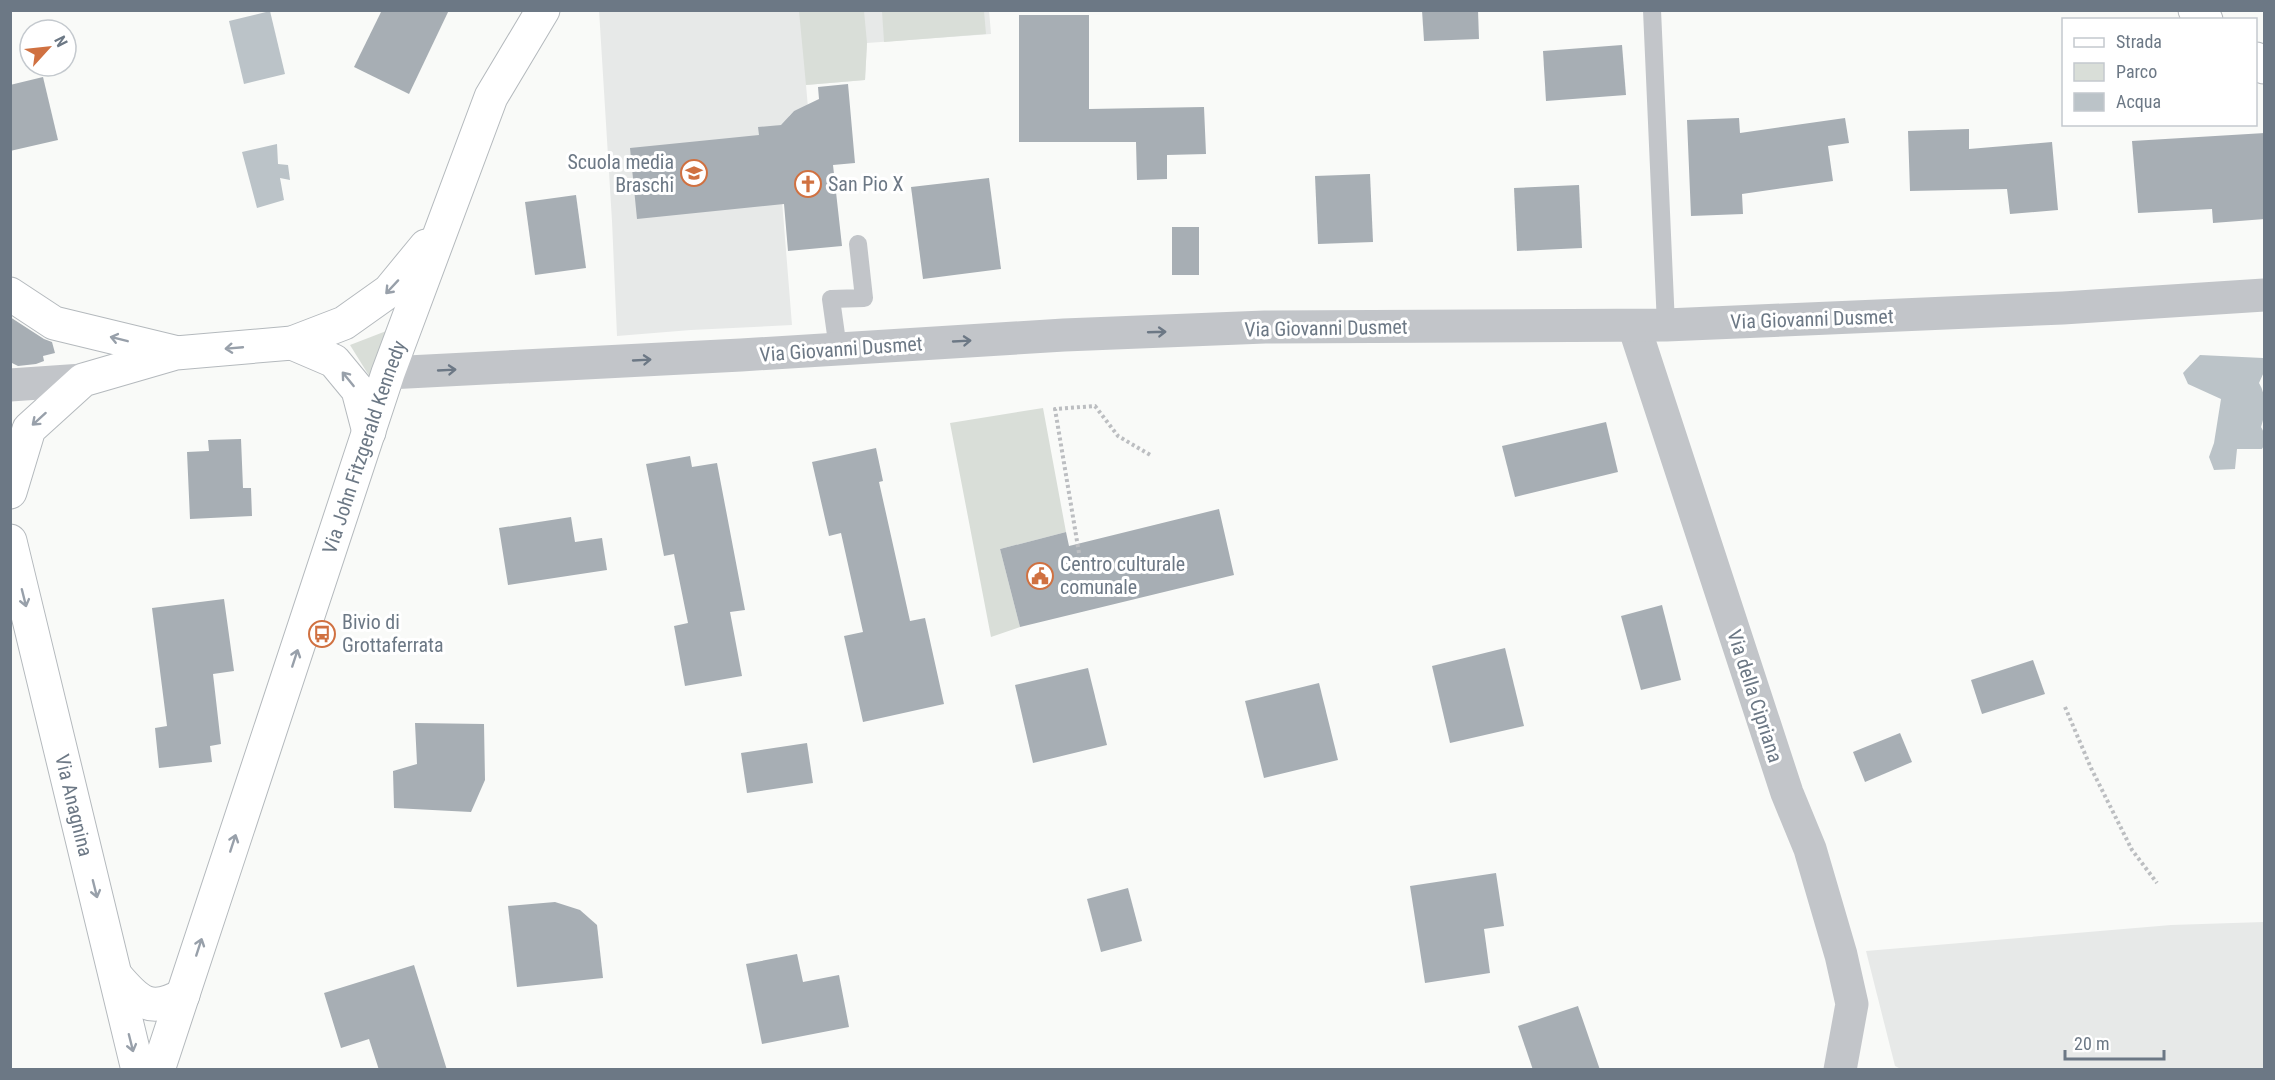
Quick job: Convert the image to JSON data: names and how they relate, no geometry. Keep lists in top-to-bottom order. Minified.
{"streets":{"main road":["Via John Fitzgerald Kennedy","Via Anagnina"],"street":["Via Giovanni Dusmet","Via della Cipriana"]},"crossings":[["Via Giovanni Dusmet","Via John Fitzgerald Kennedy"],["Via Giovanni Dusmet","Via della Cipriana"]],"one_way":["Via Giovanni Dusmet","Via John Fitzgerald Kennedy","Via Anagnina"],"places":{"school or university":["Scuola media Braschi"],"church":["San Pio X"],"public building":["Centro culturale comunale"],"bus stop":["Bivio di Grottaferrata"]},"legend":["Strada","Parco","Acqua"],"scale_bar":"20 m","north":"top right"}
